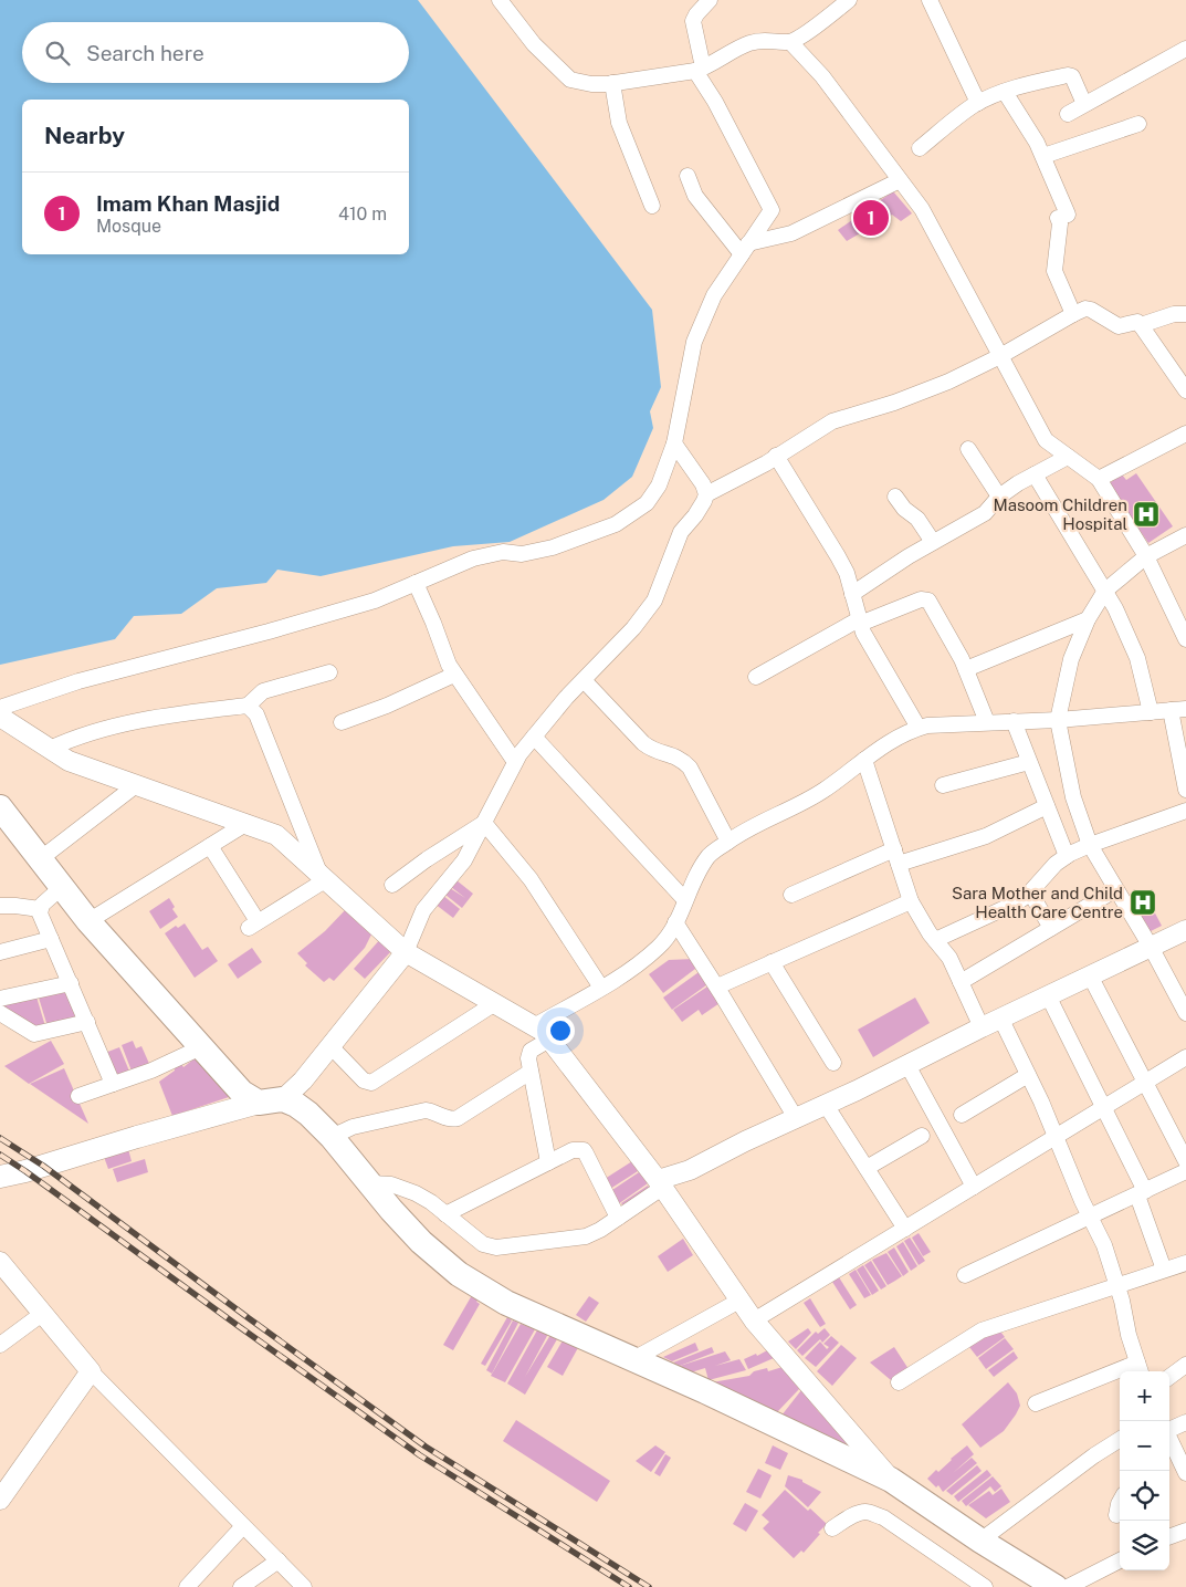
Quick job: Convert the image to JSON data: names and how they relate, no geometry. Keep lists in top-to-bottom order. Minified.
{"places":{"hospital":["Masoom Children Hospital","Sara Mother and Child Health Care Centre"]},"page":{"search":"Search here","heading":"Nearby","list":[{"mark":"1","name":"Imam Khan Masjid","note":"Mosque","value":"410 m"}],"pins":"1","map_buttons":["+","−"]}}
